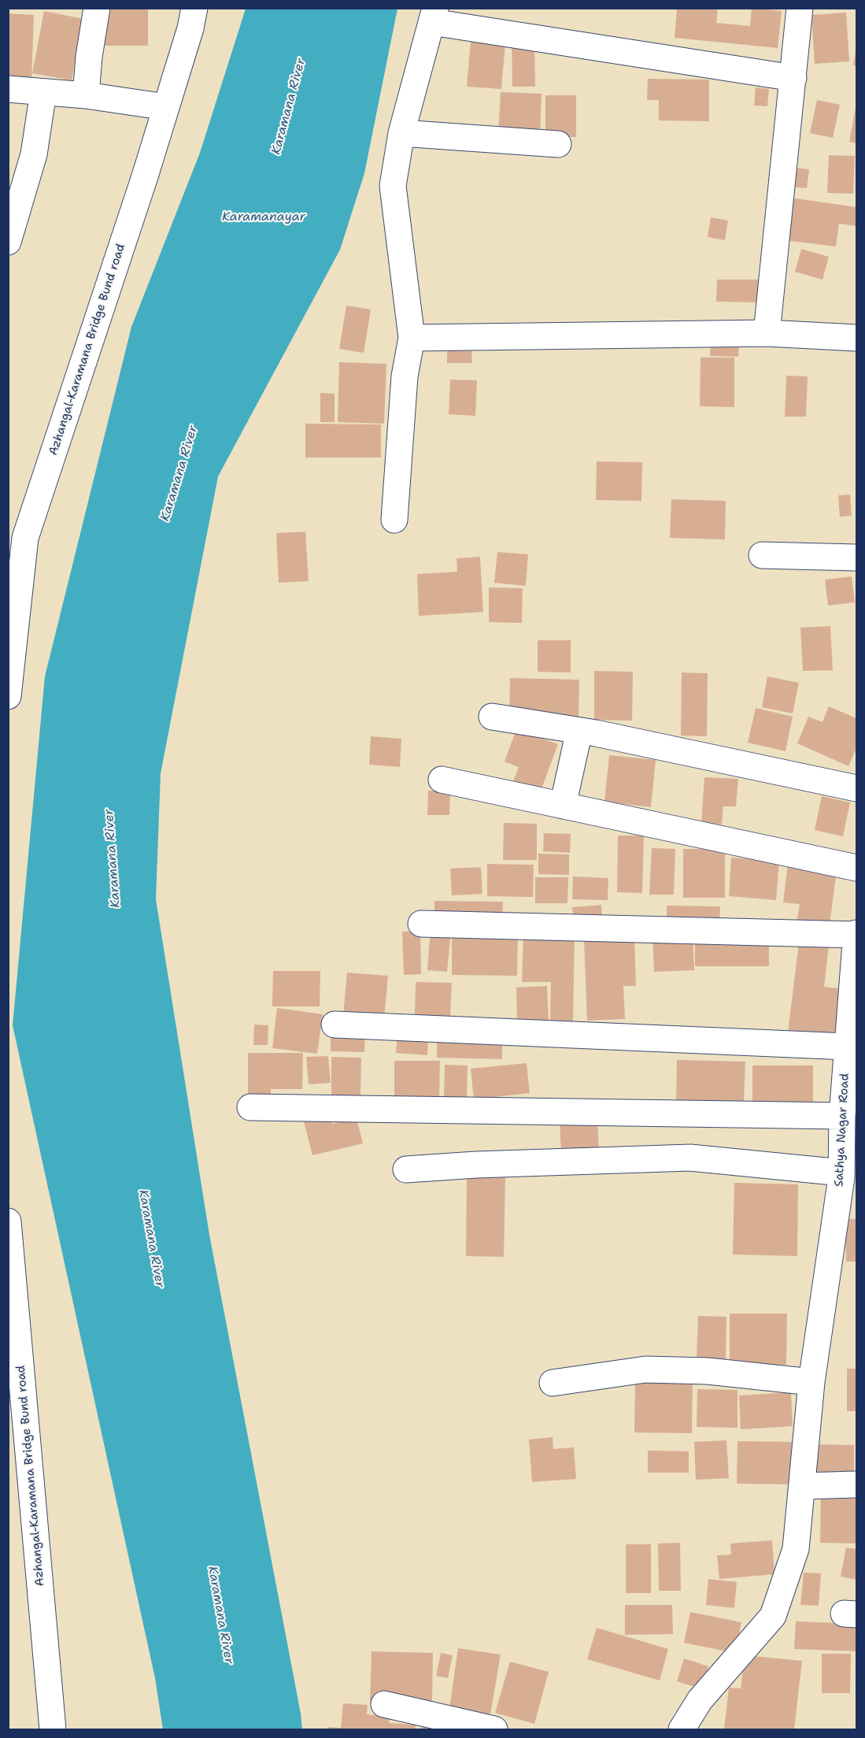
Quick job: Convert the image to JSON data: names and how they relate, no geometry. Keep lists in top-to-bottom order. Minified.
{"streets":{"street":["Azhangal-Karamana Bridge Bund road","Sathya Nagar Road"]},"water":["Karamana River","Karamanayar"]}
